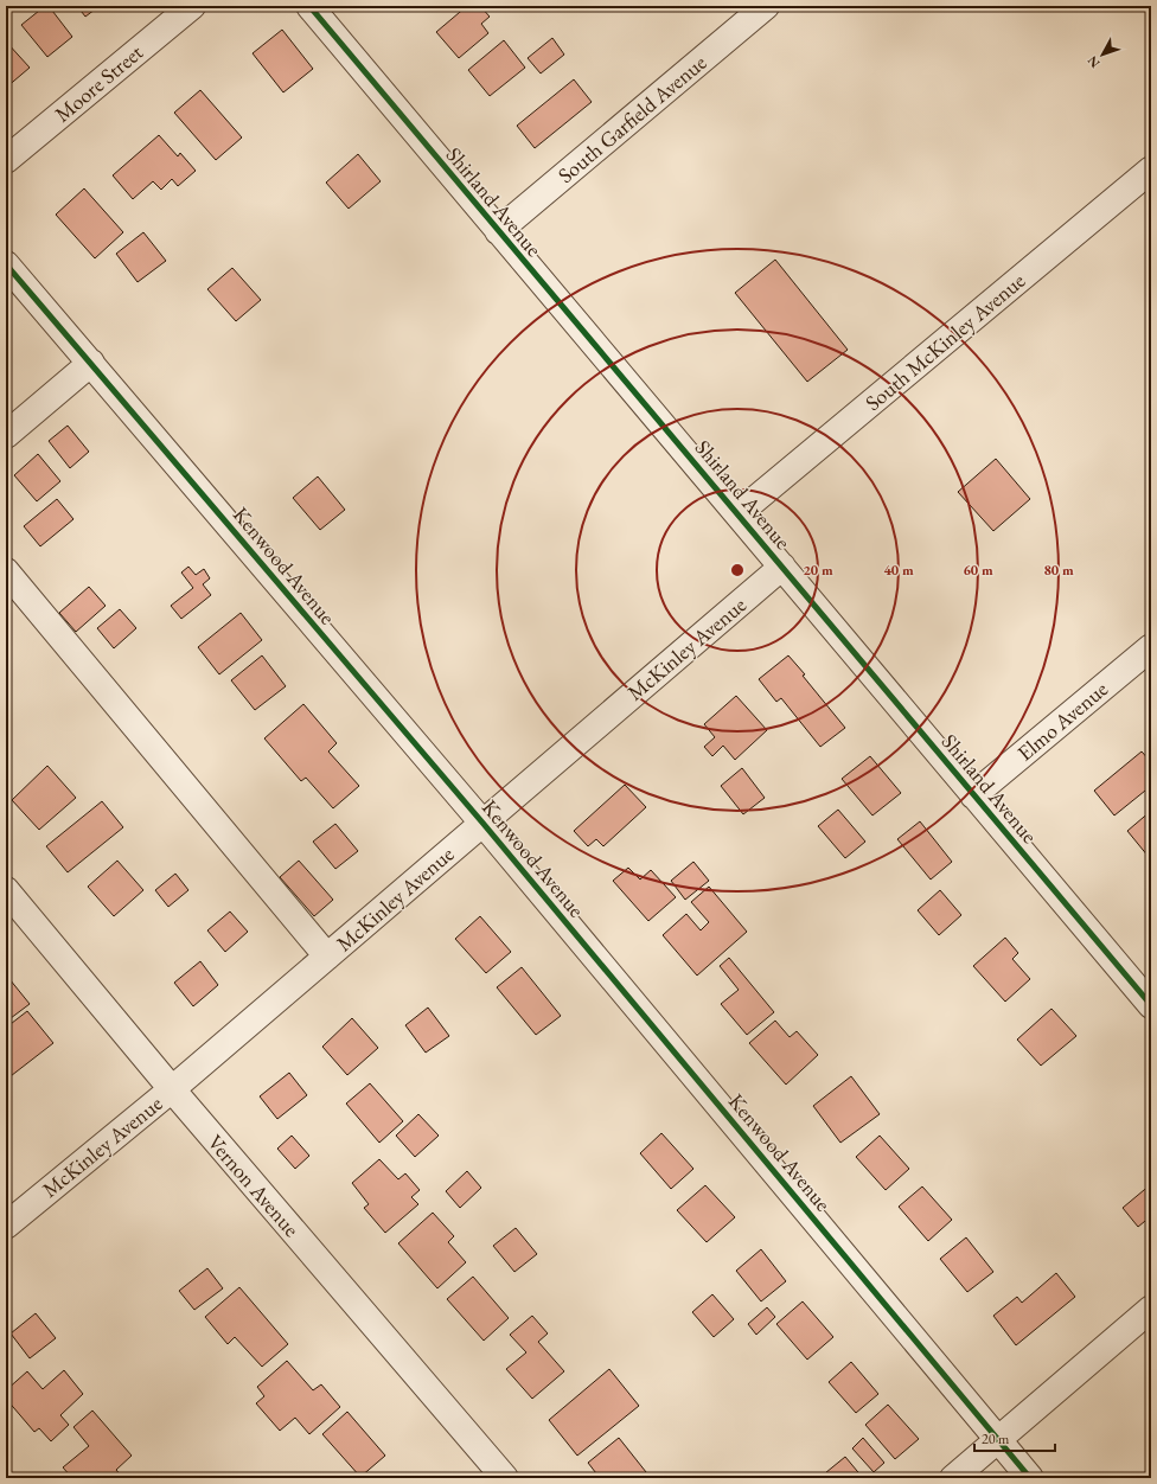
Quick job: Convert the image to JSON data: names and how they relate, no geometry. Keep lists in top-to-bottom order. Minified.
{"streets":{"street":["Moore Street","South Garfield Avenue","Shirland Avenue","South McKinley Avenue","Kenwood Avenue","McKinley Avenue","Elmo Avenue","Vernon Avenue"]},"crossings":[["South Garfield Avenue","Shirland Avenue"],["Shirland Avenue","South McKinley Avenue"],["Shirland Avenue","McKinley Avenue"],["Shirland Avenue","Elmo Avenue"],["Kenwood Avenue","McKinley Avenue"],["McKinley Avenue","Vernon Avenue"]],"scale_bar":"20 m","north":"bottom left","rings":["20 m","40 m","60 m","80 m"]}
